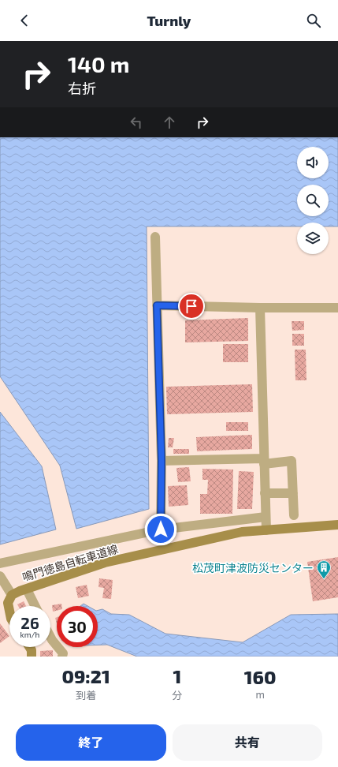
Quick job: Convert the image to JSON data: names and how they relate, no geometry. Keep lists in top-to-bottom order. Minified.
{"streets":{"main road":["鳴門徳島自転車道線"]},"places":{"building":["松茂町津波防災センター"]},"page":{"header":"Turnly","turn":["140 m","右折"],"speed":"26 km/h","limit":"30","eta":["09:21","到着","1","分","160","m"],"buttons":["終了","共有"]}}
